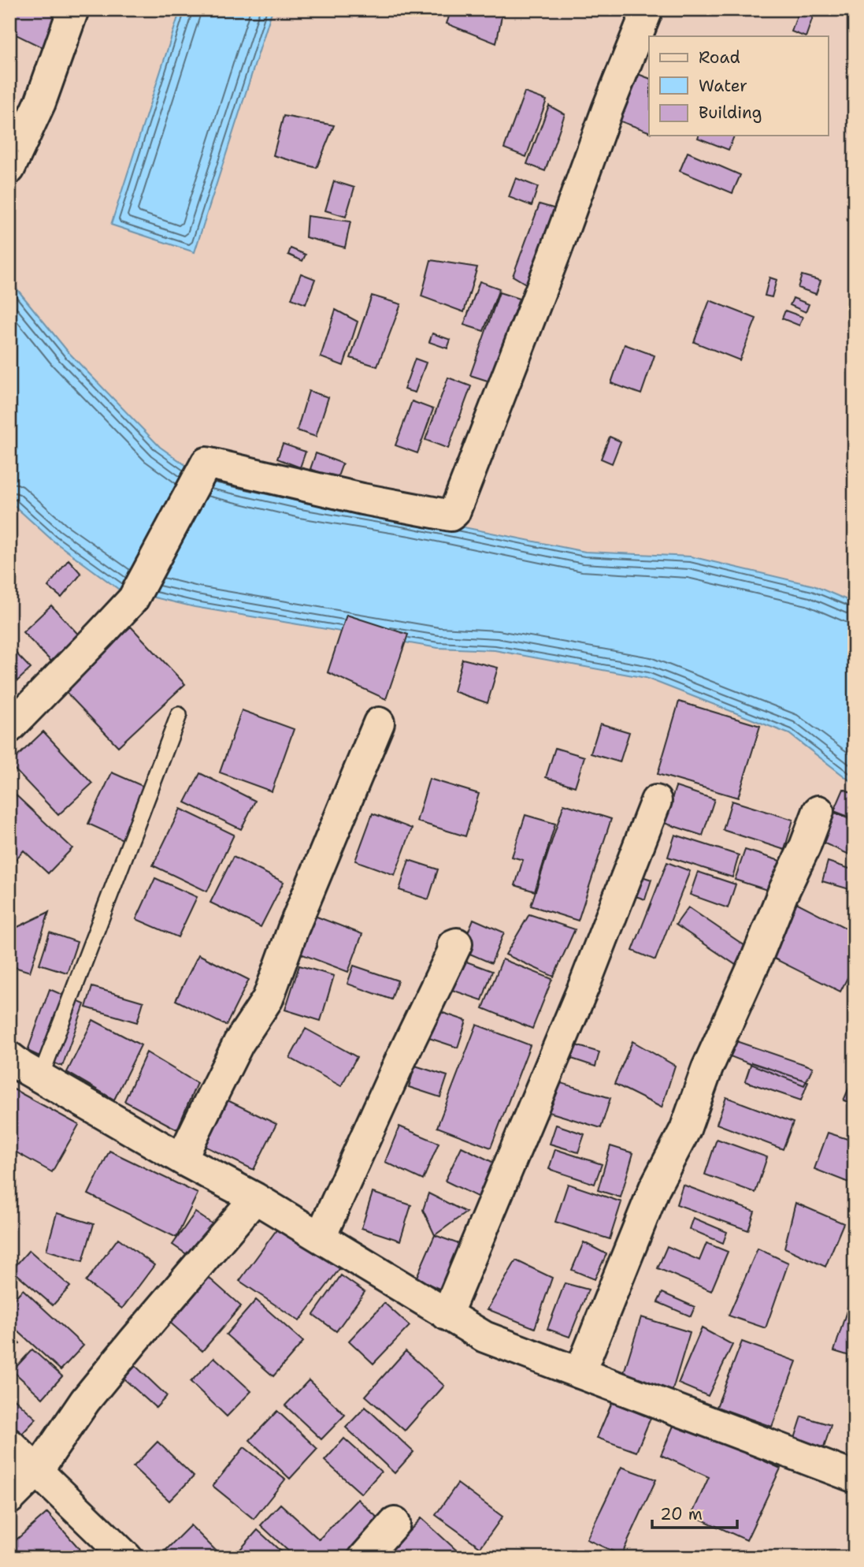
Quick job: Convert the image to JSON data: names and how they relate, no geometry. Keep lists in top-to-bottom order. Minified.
{"legend":["Road","Water","Building"],"scale_bar":"20 m"}
